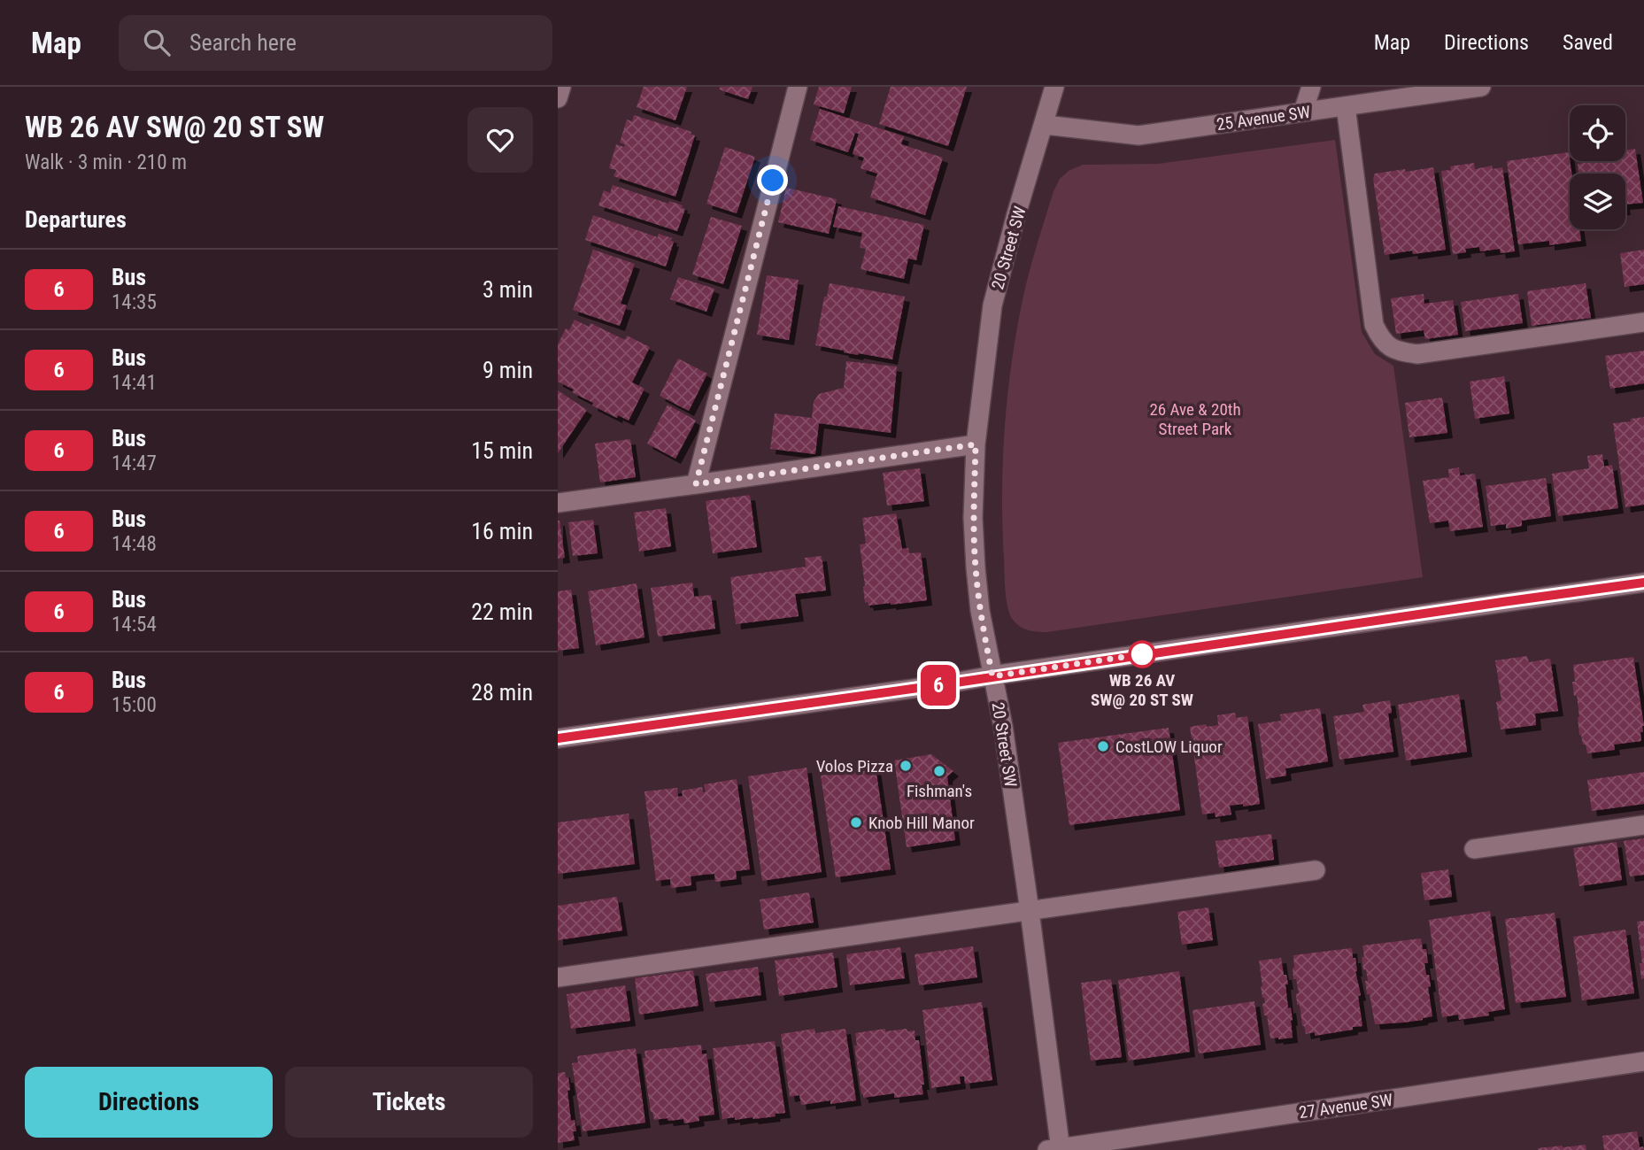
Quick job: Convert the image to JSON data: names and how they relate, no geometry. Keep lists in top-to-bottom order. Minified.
{"streets":{"street":["25 Avenue SW","20 Street SW","27 Avenue SW"]},"crossings":[["25 Avenue SW","20 Street SW"],["20 Street SW","27 Avenue SW"]],"parks":["26 Ave & 20th Street Park"],"places":["WB 26 AV SW@ 20 ST SW","CostLOW Liquor","Volos Pizza","Fishman's","Knob Hill Manor"],"lines":["bus line 6"],"page":{"header":"Map","search":"Search here","nav":["Map","Directions","Saved"],"heading":[["WB 26 AV SW@ 20 ST SW","Walk · 3 min · 210 m"],"Departures"],"on_map":"6","list":[{"mark":"6","name":"Bus","note":"14:35","value":"3 min"},{"mark":"6","name":"Bus","note":"14:41","value":"9 min"},{"mark":"6","name":"Bus","note":"14:47","value":"15 min"},{"mark":"6","name":"Bus","note":"14:48","value":"16 min"},{"mark":"6","name":"Bus","note":"14:54","value":"22 min"},{"mark":"6","name":"Bus","note":"15:00","value":"28 min"}],"buttons":["Directions","Tickets"]}}
